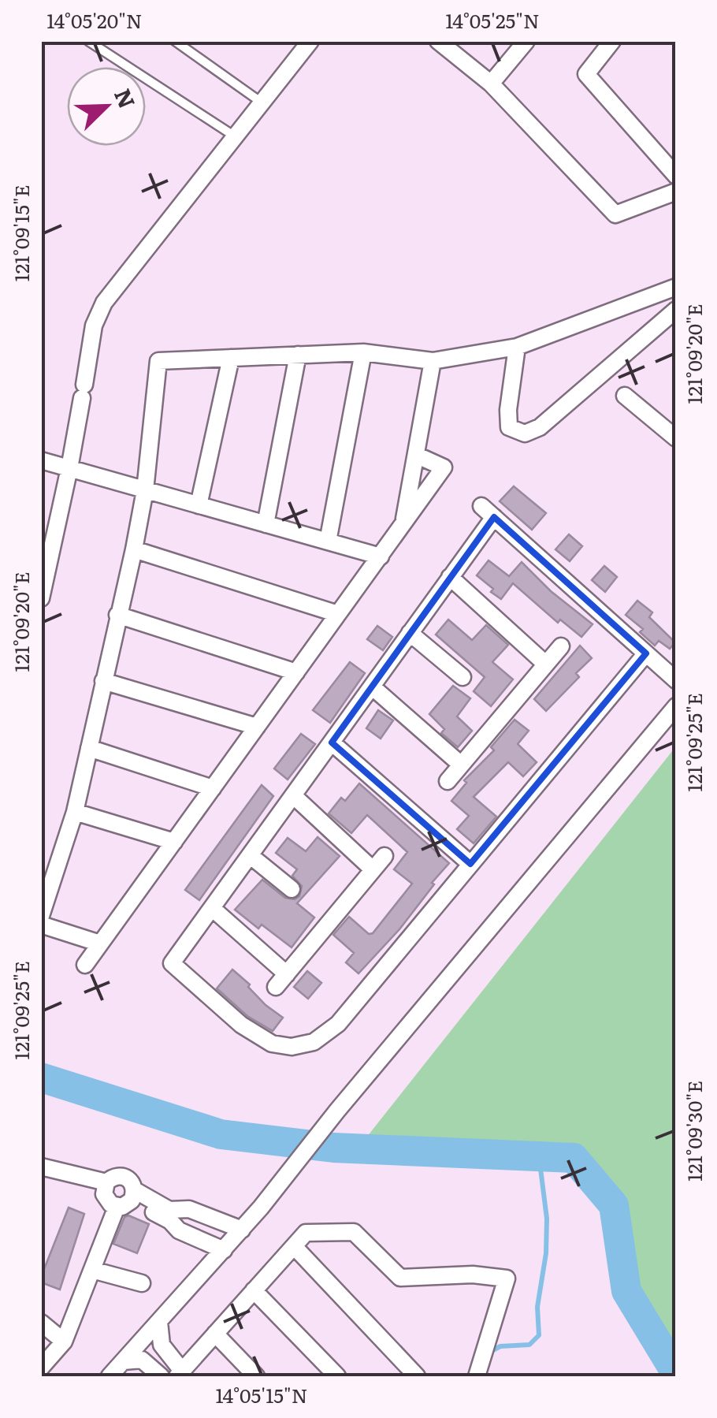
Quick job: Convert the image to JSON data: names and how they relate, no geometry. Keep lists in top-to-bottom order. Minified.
{"north":"top right","coordinates":["14°05'20\"N","14°05'25\"N","121°09'15\"E","121°09'20\"E","121°09'25\"E","121°09'30\"E","14°05'15\"N"]}
